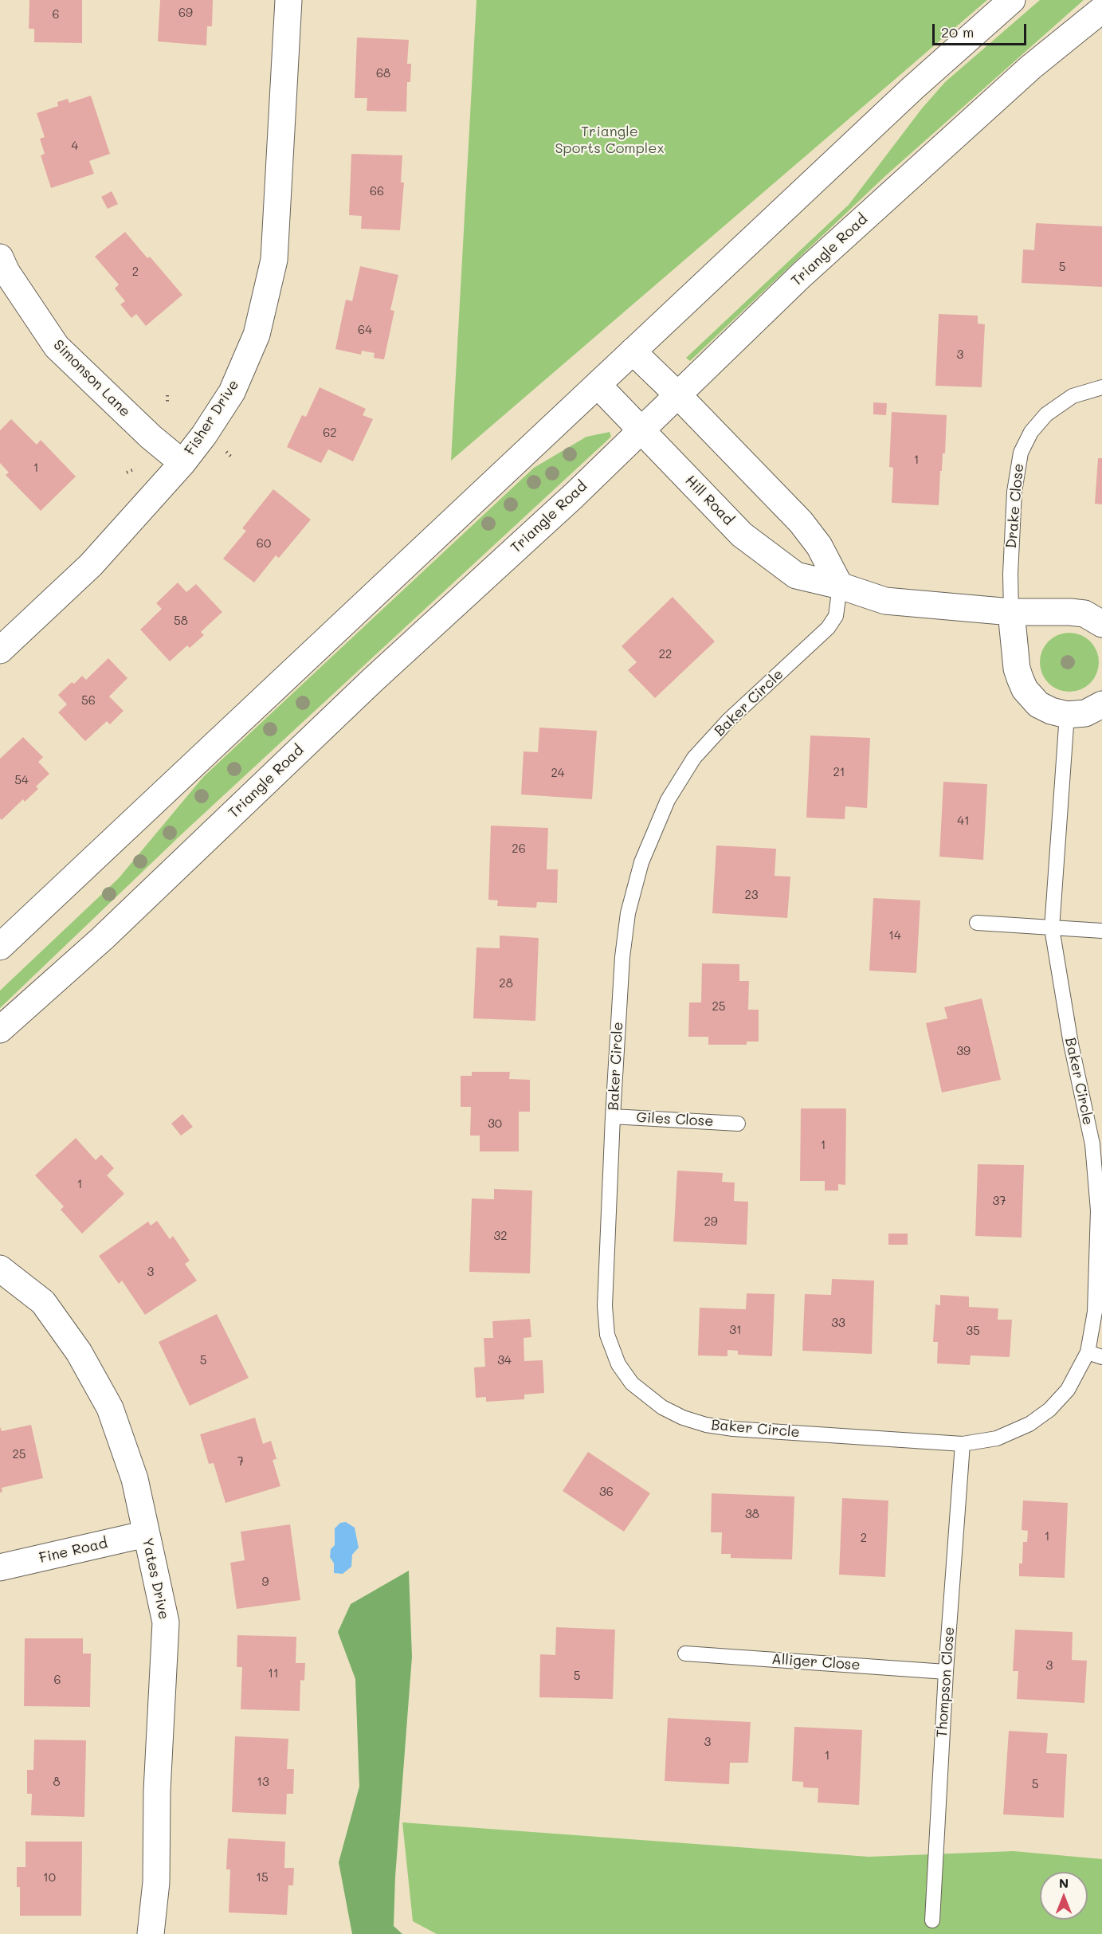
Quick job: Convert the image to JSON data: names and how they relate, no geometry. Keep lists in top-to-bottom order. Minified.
{"streets":{"street":["Triangle Road","Simonson Lane","Fisher Drive","Hill Road","Fine Road","Yates Drive"],"lane":["Drake Close","Baker Circle","Giles Close","Alliger Close","Thompson Close"]},"crossings":[["Triangle Road","Hill Road"],["Simonson Lane","Fisher Drive"],["Hill Road","Drake Close"],["Hill Road","Baker Circle"],["Baker Circle","Giles Close"],["Baker Circle","Thompson Close"],["Fine Road","Yates Drive"],["Alliger Close","Thompson Close"]],"parks":["Triangle Sports Complex"],"house_numbers":["69","6","68","4","66","5","2","64","3","62","1","1","60","58","22","56","21","24","54","41","26","23","14","28","25","39","30","1","1","37","29","32","3","33","31","35","5","34","25","7","36","38","1","2","9","3","11","5","6","3","1","8","13","5","10","15"],"scale_bar":"20 m","north":"top"}
